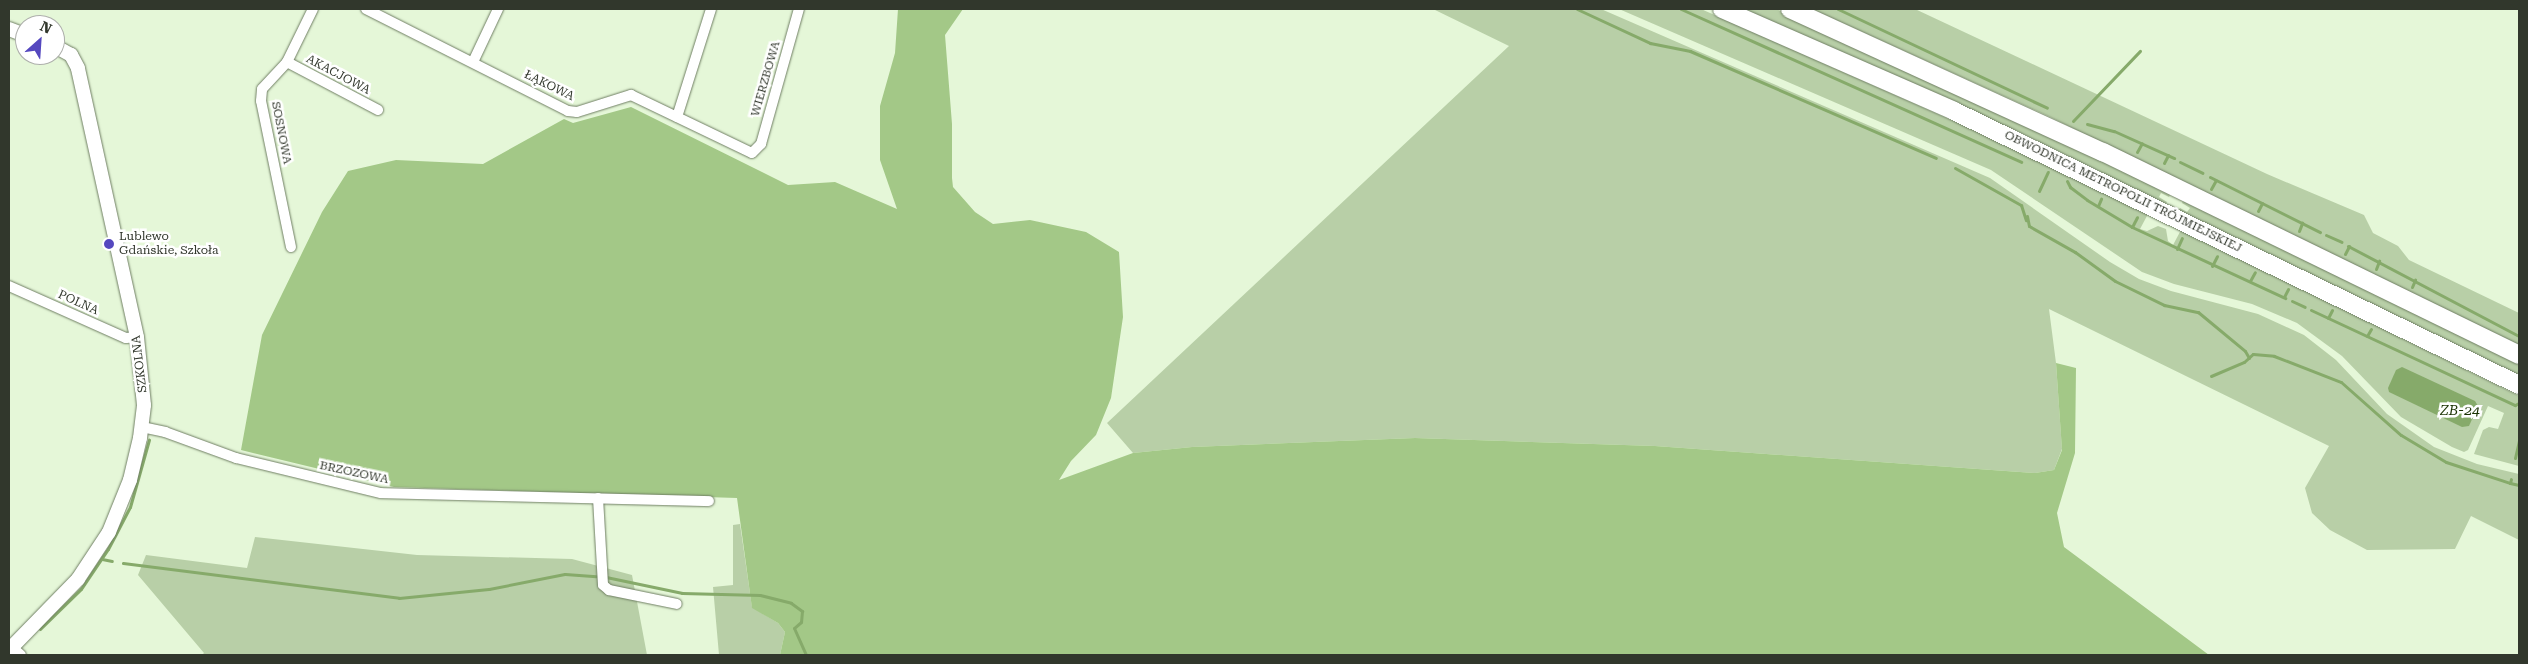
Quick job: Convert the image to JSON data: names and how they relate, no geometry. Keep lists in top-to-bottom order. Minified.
{"streets":{"highway":["OBWODNICA METROPOLII TRÓJMIEJSKIEJ"],"street":["AKACJOWA","WIERZBOWA","ŁĄKOWA","SOSNOWA","POLNA","SZKOLNA","BRZOZOWA"]},"crossings":[["AKACJOWA","SOSNOWA"],["WIERZBOWA","ŁĄKOWA"],["POLNA","SZKOLNA"],["SZKOLNA","BRZOZOWA"]],"water":["ZB-24"],"places":["Lublewo Gdańskie, Szkoła"],"north":"top right"}
